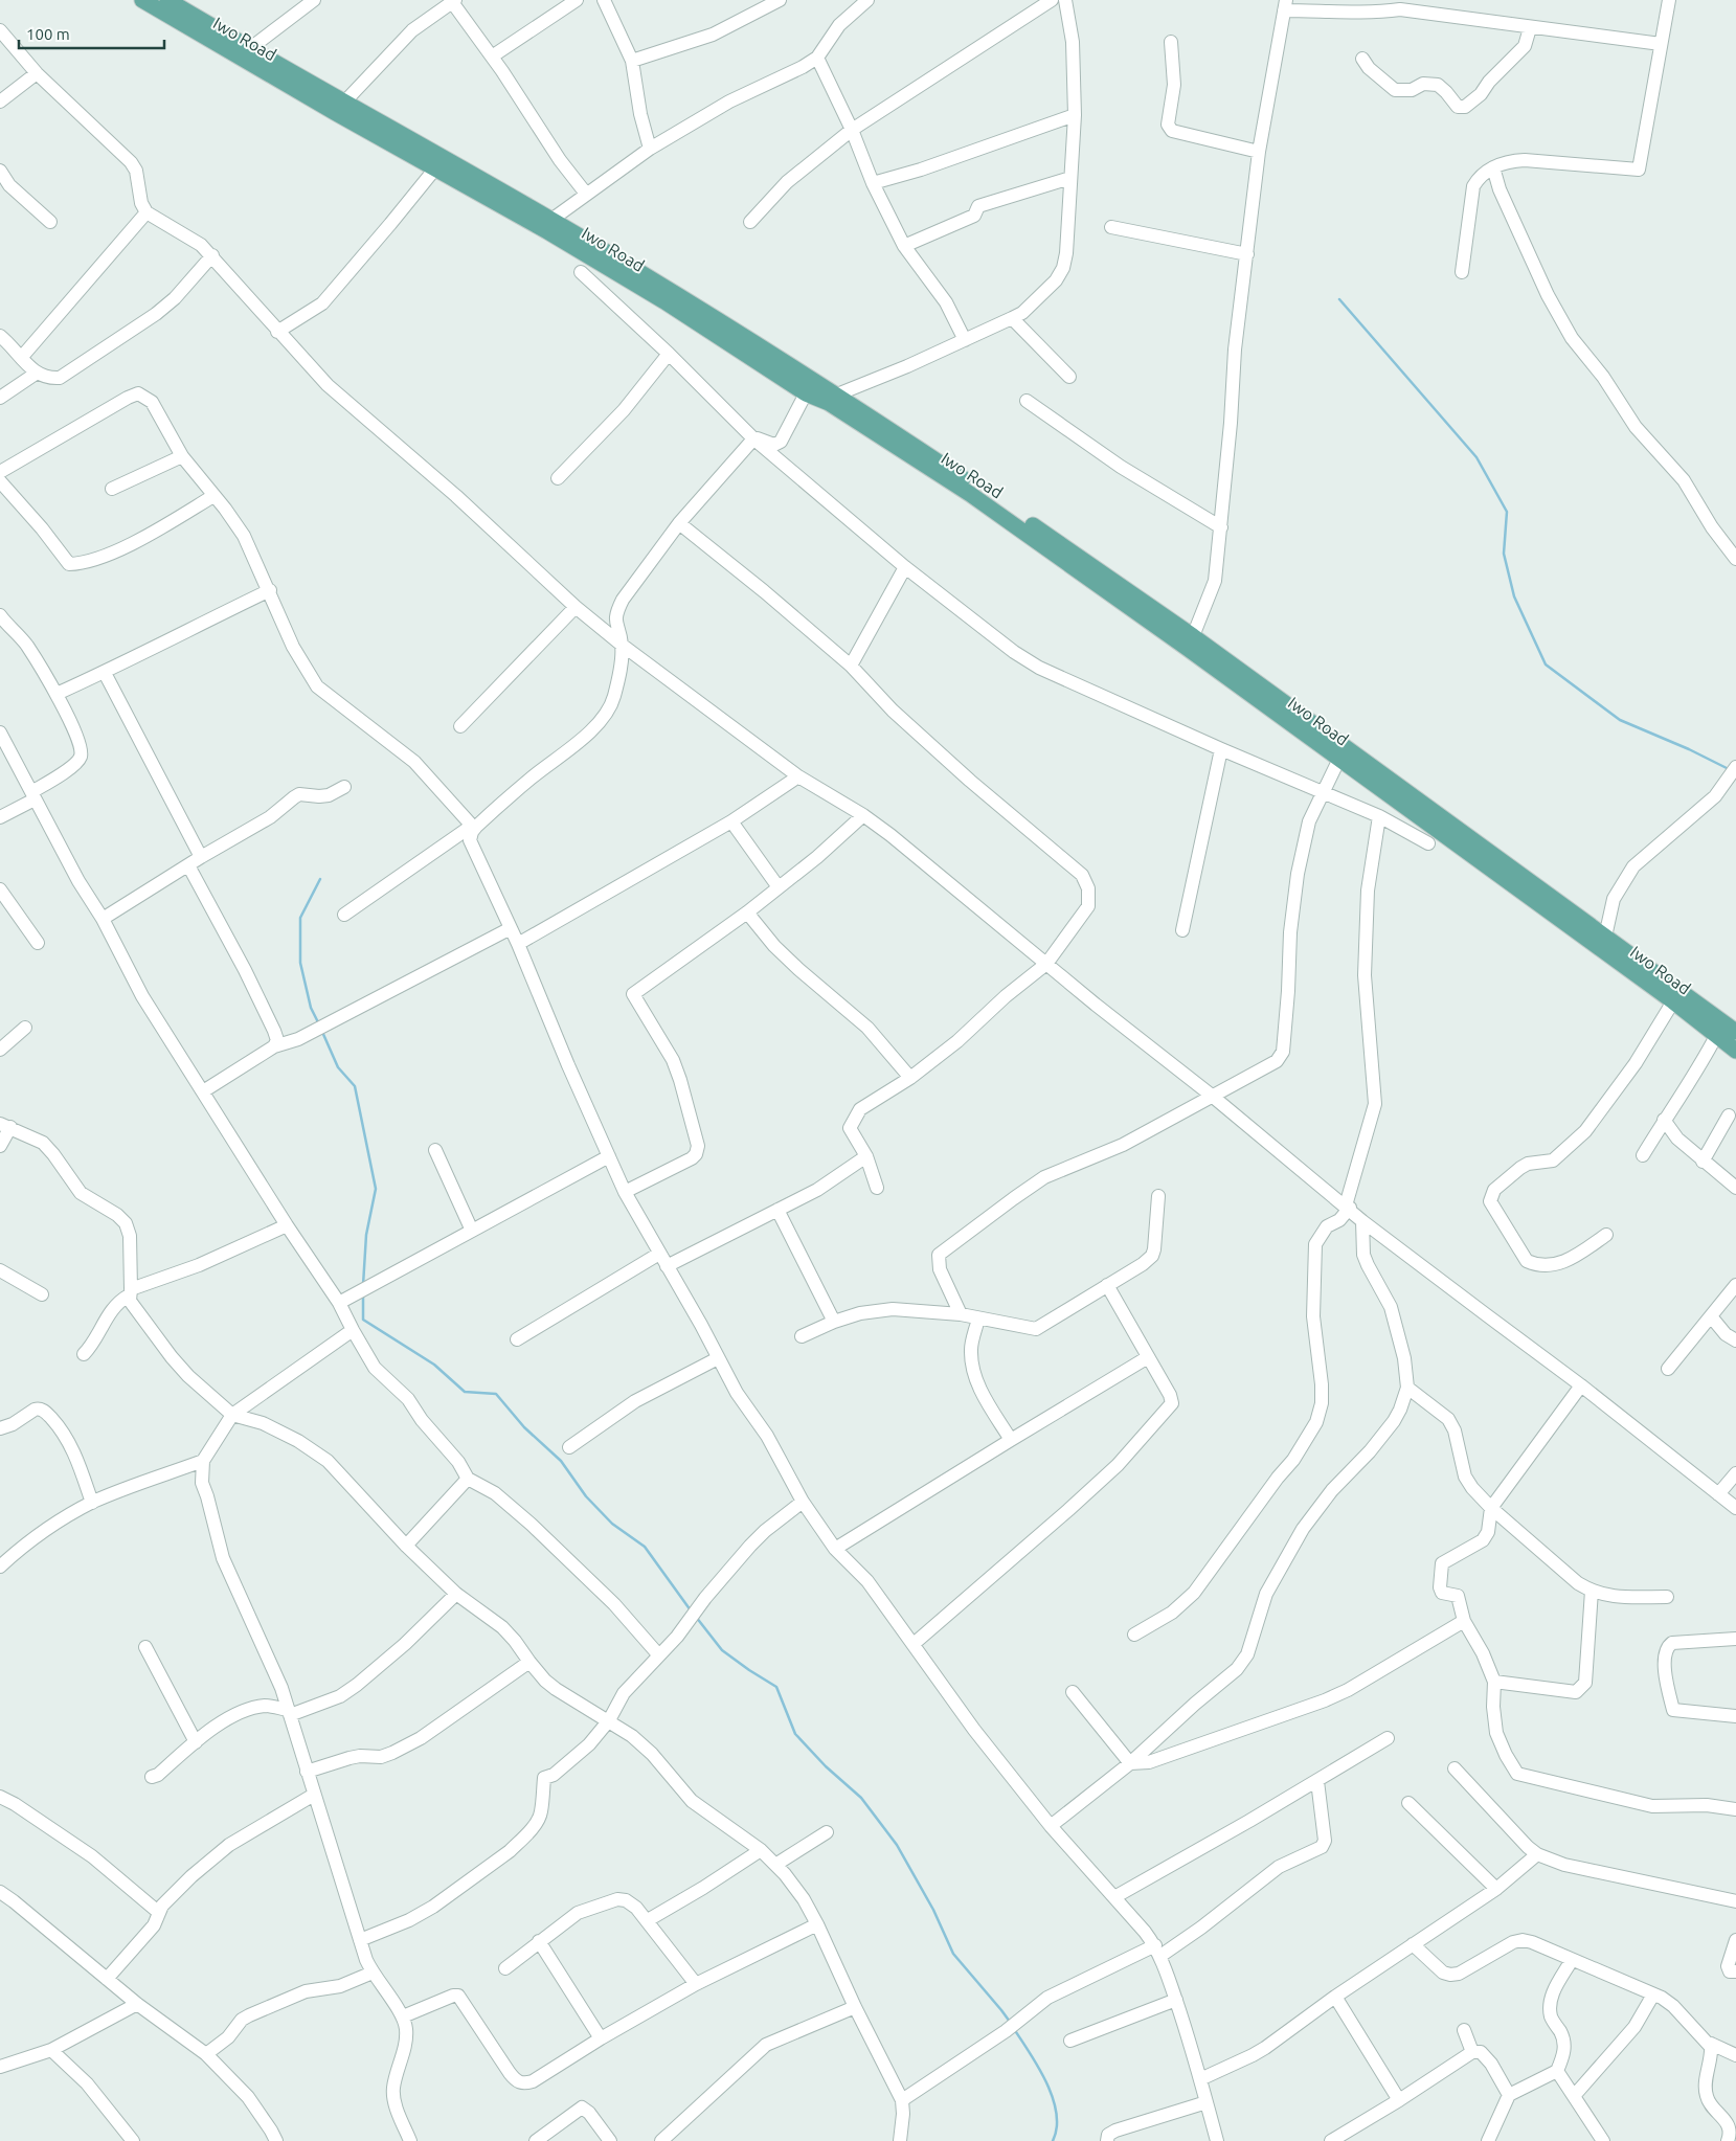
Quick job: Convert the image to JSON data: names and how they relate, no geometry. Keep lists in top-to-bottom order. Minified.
{"streets":{"main road":["Iwo Road"]},"scale_bar":"100 m"}
